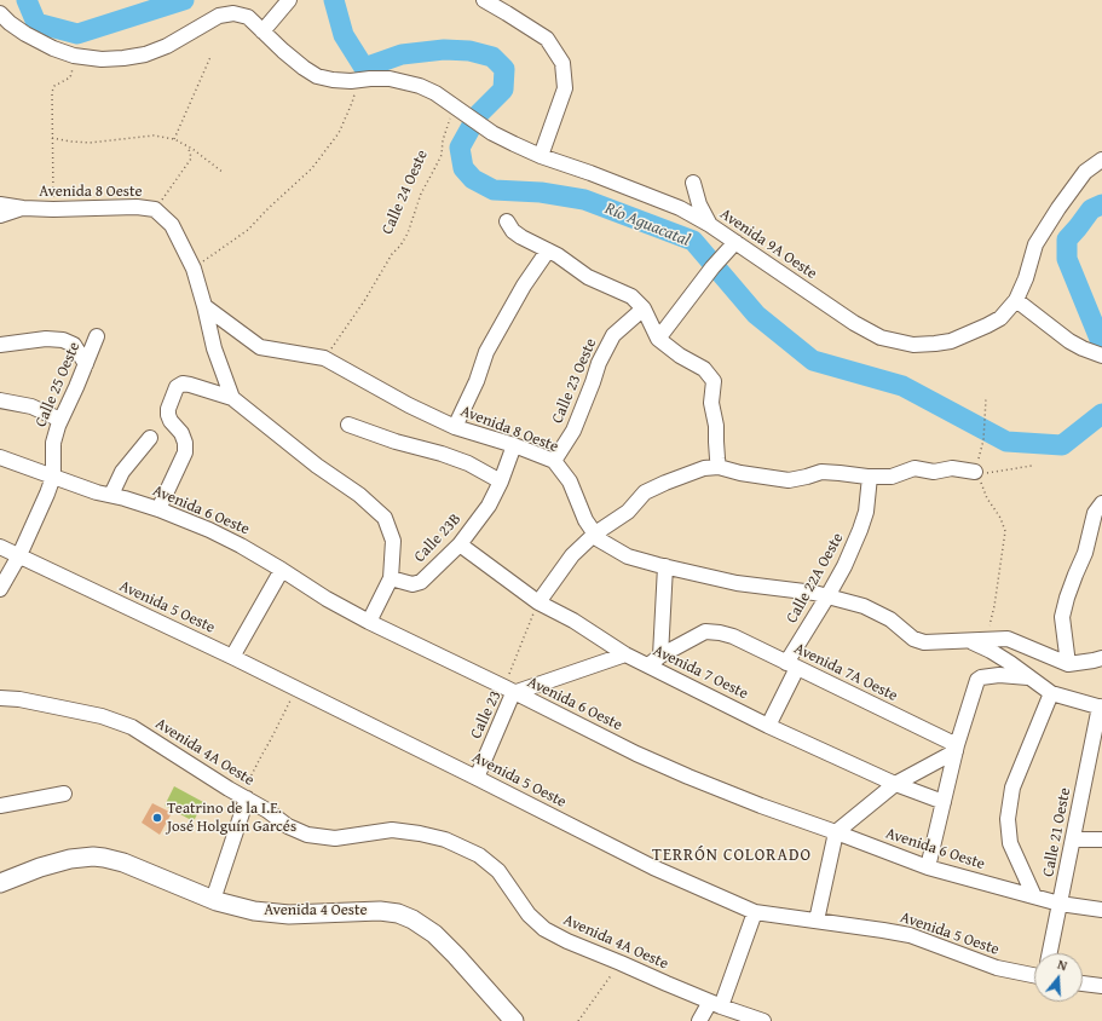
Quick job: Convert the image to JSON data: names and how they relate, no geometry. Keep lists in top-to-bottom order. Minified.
{"streets":{"main road":["Avenida 4 Oeste"],"street":["Avenida 8 Oeste","Avenida 9A Oeste","Calle 23 Oeste","Calle 25 Oeste","Avenida 6 Oeste","Calle 23B","Calle 22A Oeste","Avenida 5 Oeste","Avenida 7 Oeste","Avenida 7A Oeste","Calle 23","Avenida 4A Oeste","Calle 21 Oeste"],"path":["Calle 24 Oeste"]},"crossings":[["Avenida 8 Oeste","Calle 24 Oeste"],["Avenida 8 Oeste","Calle 23 Oeste"],["Avenida 8 Oeste","Calle 23B"],["Avenida 8 Oeste","Calle 22A Oeste"],["Avenida 8 Oeste","Calle 21 Oeste"],["Calle 24 Oeste","Avenida 9A Oeste"],["Calle 25 Oeste","Avenida 6 Oeste"],["Calle 25 Oeste","Avenida 5 Oeste"],["Avenida 6 Oeste","Calle 23"],["Avenida 6 Oeste","Calle 21 Oeste"],["Calle 23B","Avenida 7 Oeste"],["Calle 22A Oeste","Avenida 7 Oeste"],["Calle 22A Oeste","Avenida 7A Oeste"],["Avenida 5 Oeste","Calle 23"],["Avenida 7 Oeste","Calle 23"]],"districts":["TERRÓN COLORADO"],"water":["Río Aguacatal"],"places":["Teatrino de la I.E. José Holguín Garcés"],"north":"top"}
